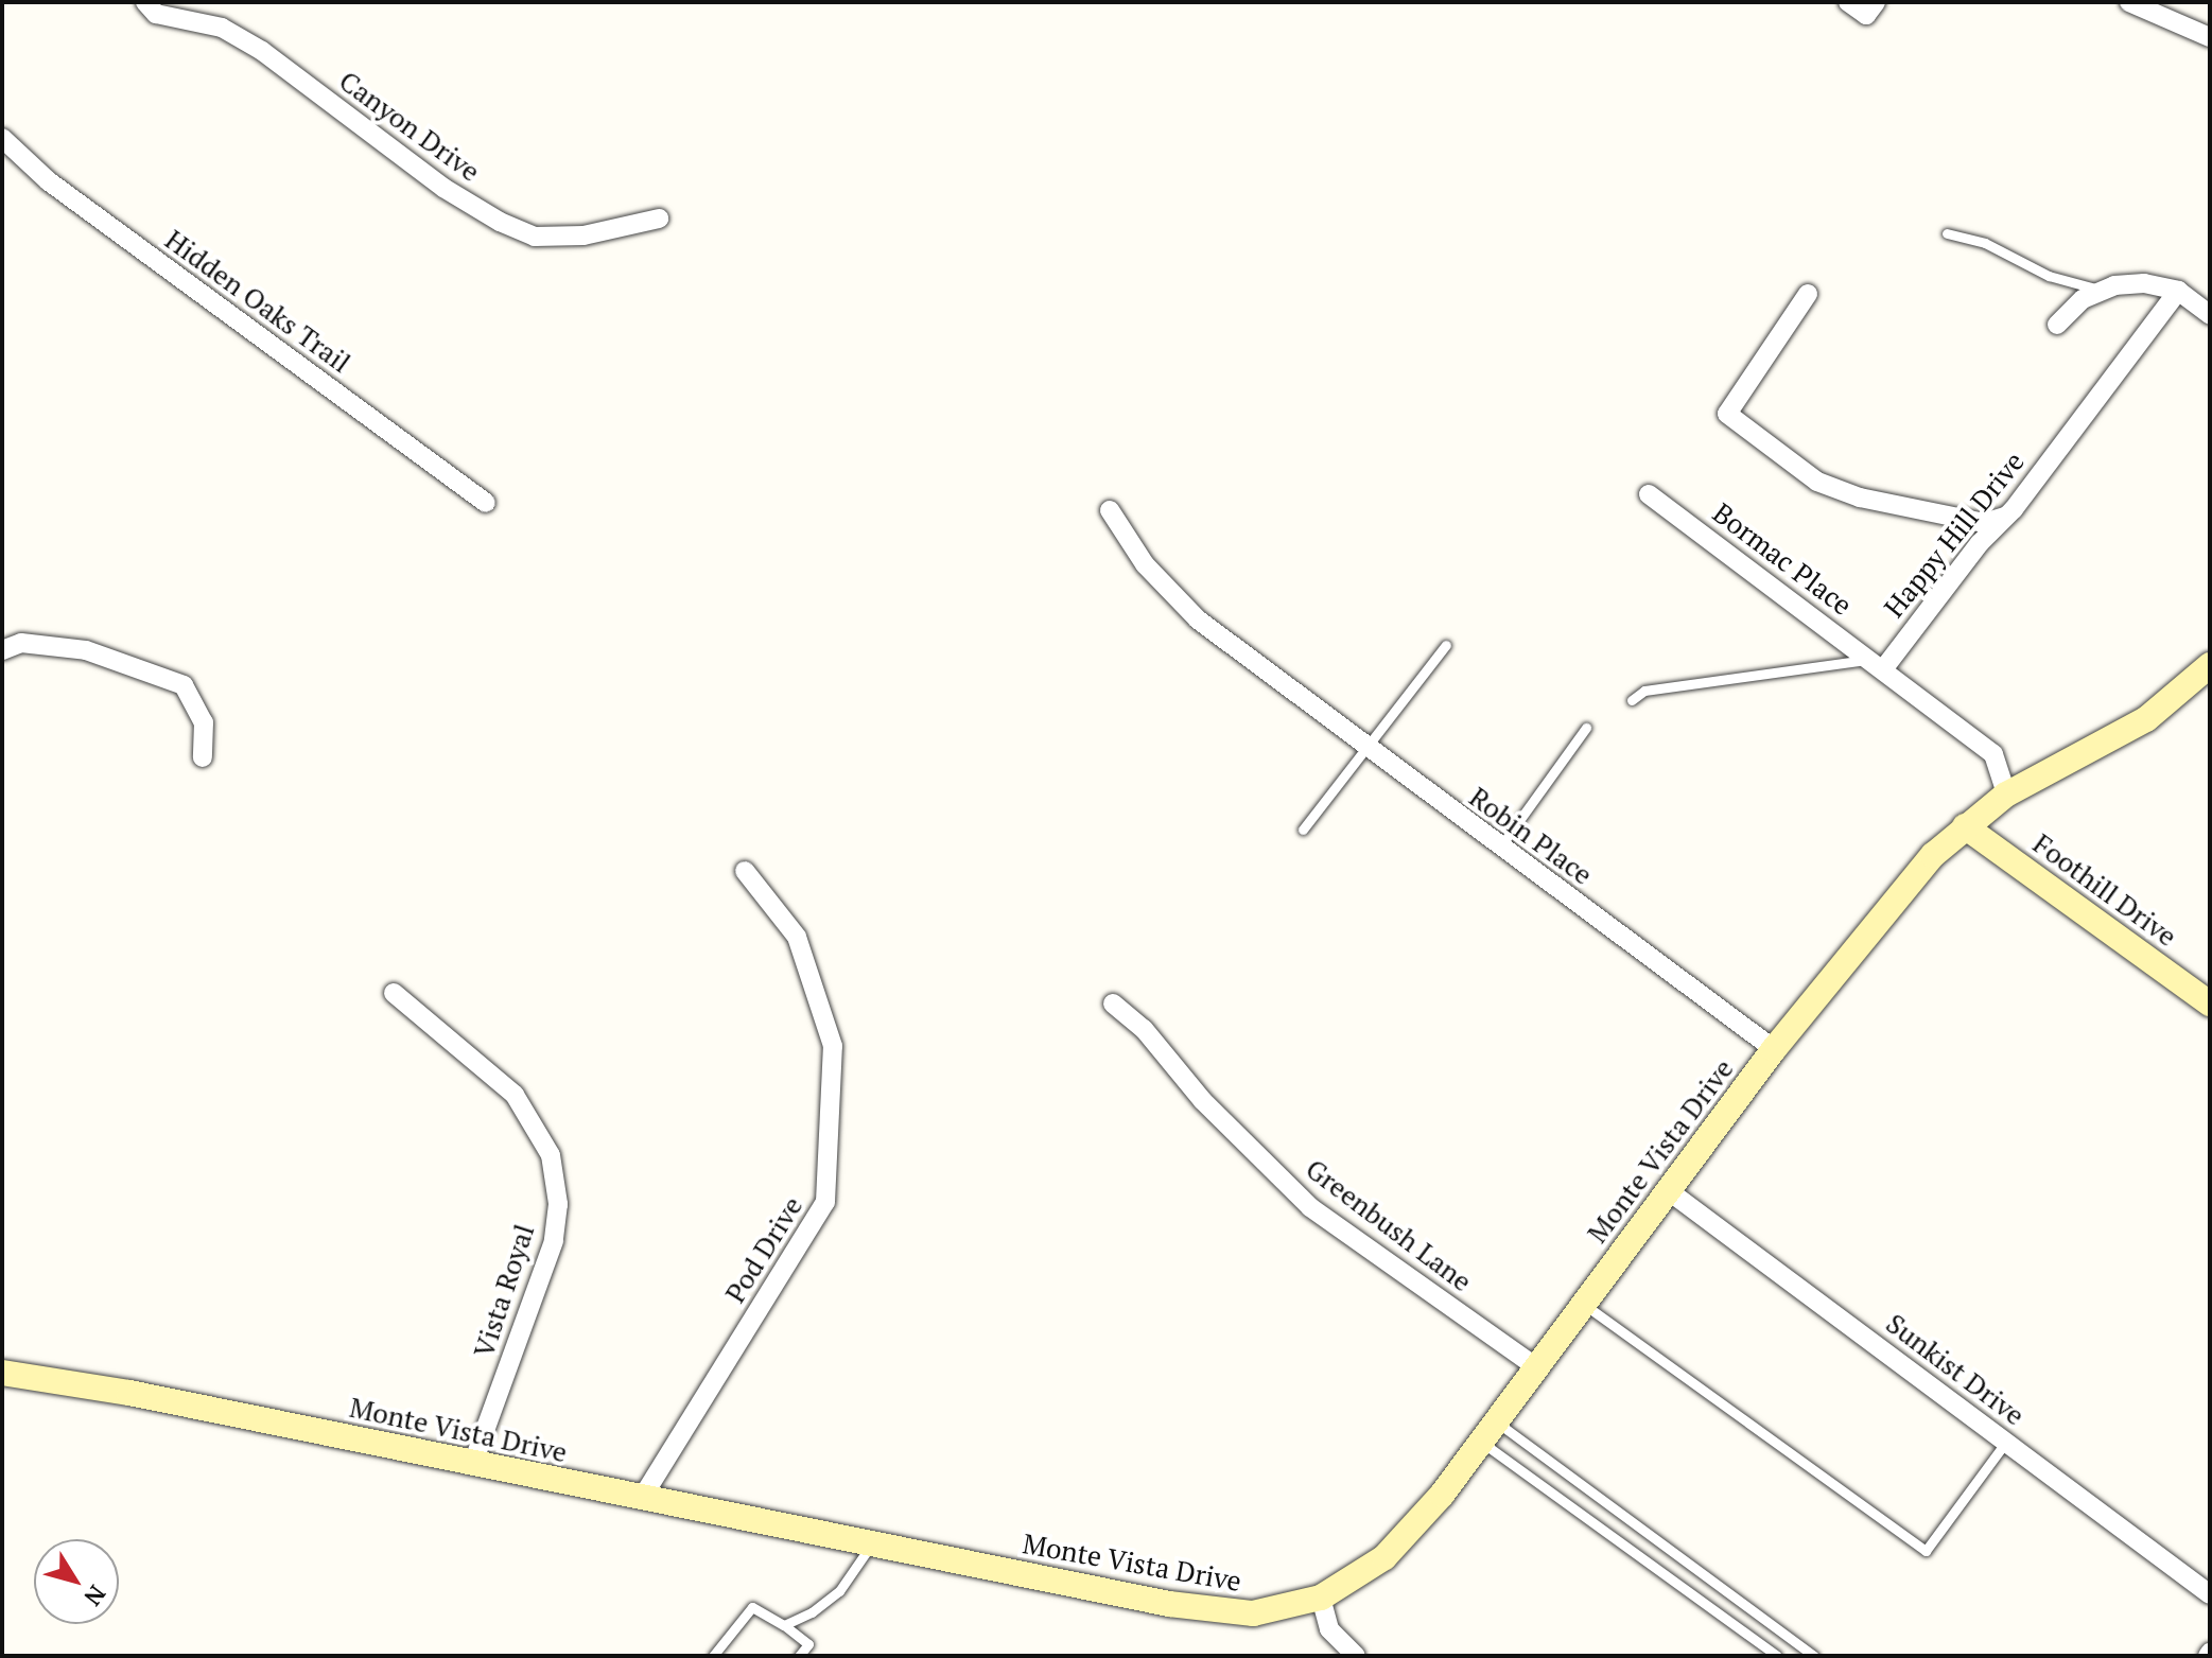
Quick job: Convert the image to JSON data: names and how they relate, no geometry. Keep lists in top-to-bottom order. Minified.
{"streets":{"main road":["Foothill Drive","Monte Vista Drive"],"street":["Canyon Drive","Hidden Oaks Trail","Happy Hill Drive","Bormac Place","Robin Place","Greenbush Lane","Pod Drive","Vista Royal","Sunkist Drive"]},"crossings":[["Happy Hill Drive","Bormac Place"],["Robin Place","Monte Vista Drive"],["Foothill Drive","Monte Vista Drive"],["Monte Vista Drive","Greenbush Lane"],["Monte Vista Drive","Pod Drive"],["Monte Vista Drive","Vista Royal"],["Monte Vista Drive","Sunkist Drive"]],"north":"bottom right"}
